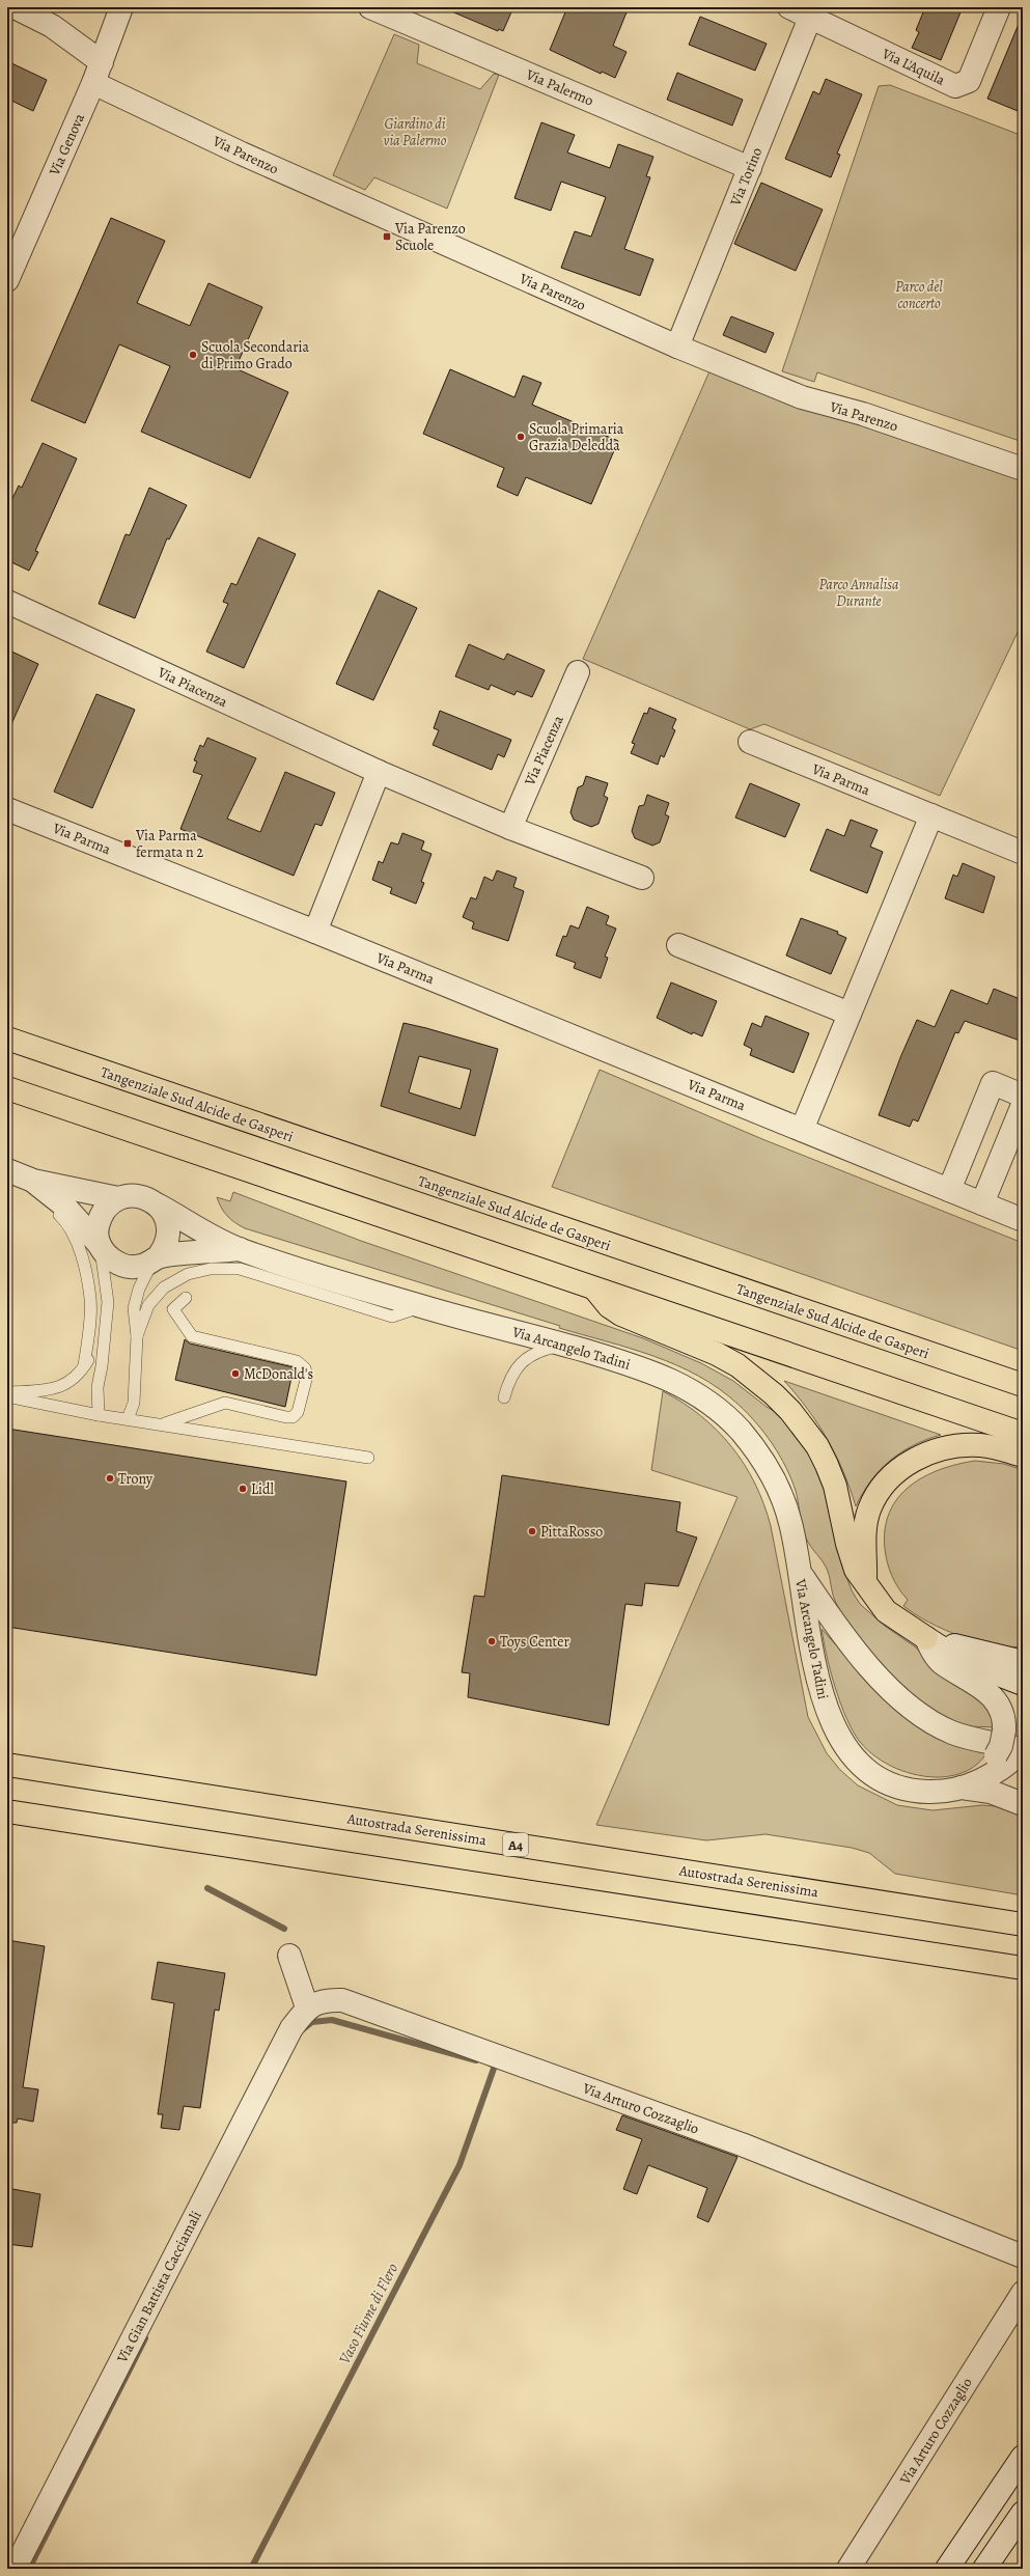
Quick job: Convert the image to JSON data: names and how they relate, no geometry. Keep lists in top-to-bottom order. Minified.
{"streets":{"highway":["Tangenziale Sud Alcide de Gasperi","Autostrada Serenissima","A4"],"street":["Via L'Aquila","Via Palermo","Via Genova","Via Parenzo","Via Torino","Via Piacenza","Via Parma","Via Arcangelo Tadini","Via Arturo Cozzaglio","Via Gian Battista Cacciamali"]},"crossings":[["Via L'Aquila","Via Torino"],["Via Palermo","Via Torino"],["Via Genova","Via Parenzo"],["Via Parenzo","Via Torino"],["Via Arturo Cozzaglio","Via Gian Battista Cacciamali"]],"water":["Vaso Fiume di Flero"],"parks":["Giardino di via Palermo","Parco del concerto","Parco Annalisa Durante"],"places":{"transit":["Via Parenzo Scuole","Via Parma fermata n 2"],"other":["Scuola Secondaria di Primo Grado","Scuola Primaria Grazia Deledda","McDonald's","Trony","Lidl","PittaRosso","Toys Center"]}}
